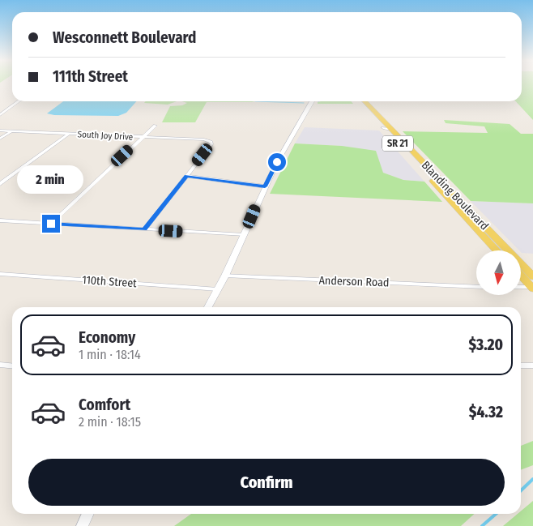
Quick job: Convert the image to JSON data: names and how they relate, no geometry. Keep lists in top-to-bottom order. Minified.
{"streets":{"main road":["SR 21","Blanding Boulevard"],"street":["South Joy Drive","110th Street","Anderson Road"]},"north":"bottom","page":{"banner":["Wesconnett Boulevard","111th Street"],"bubble":"2 min","list":[{"name":"Economy","note":"1 min · 18:14","value":"$3.20"},{"name":"Comfort","note":"2 min · 18:15","value":"$4.32"}],"buttons":"Confirm"}}
